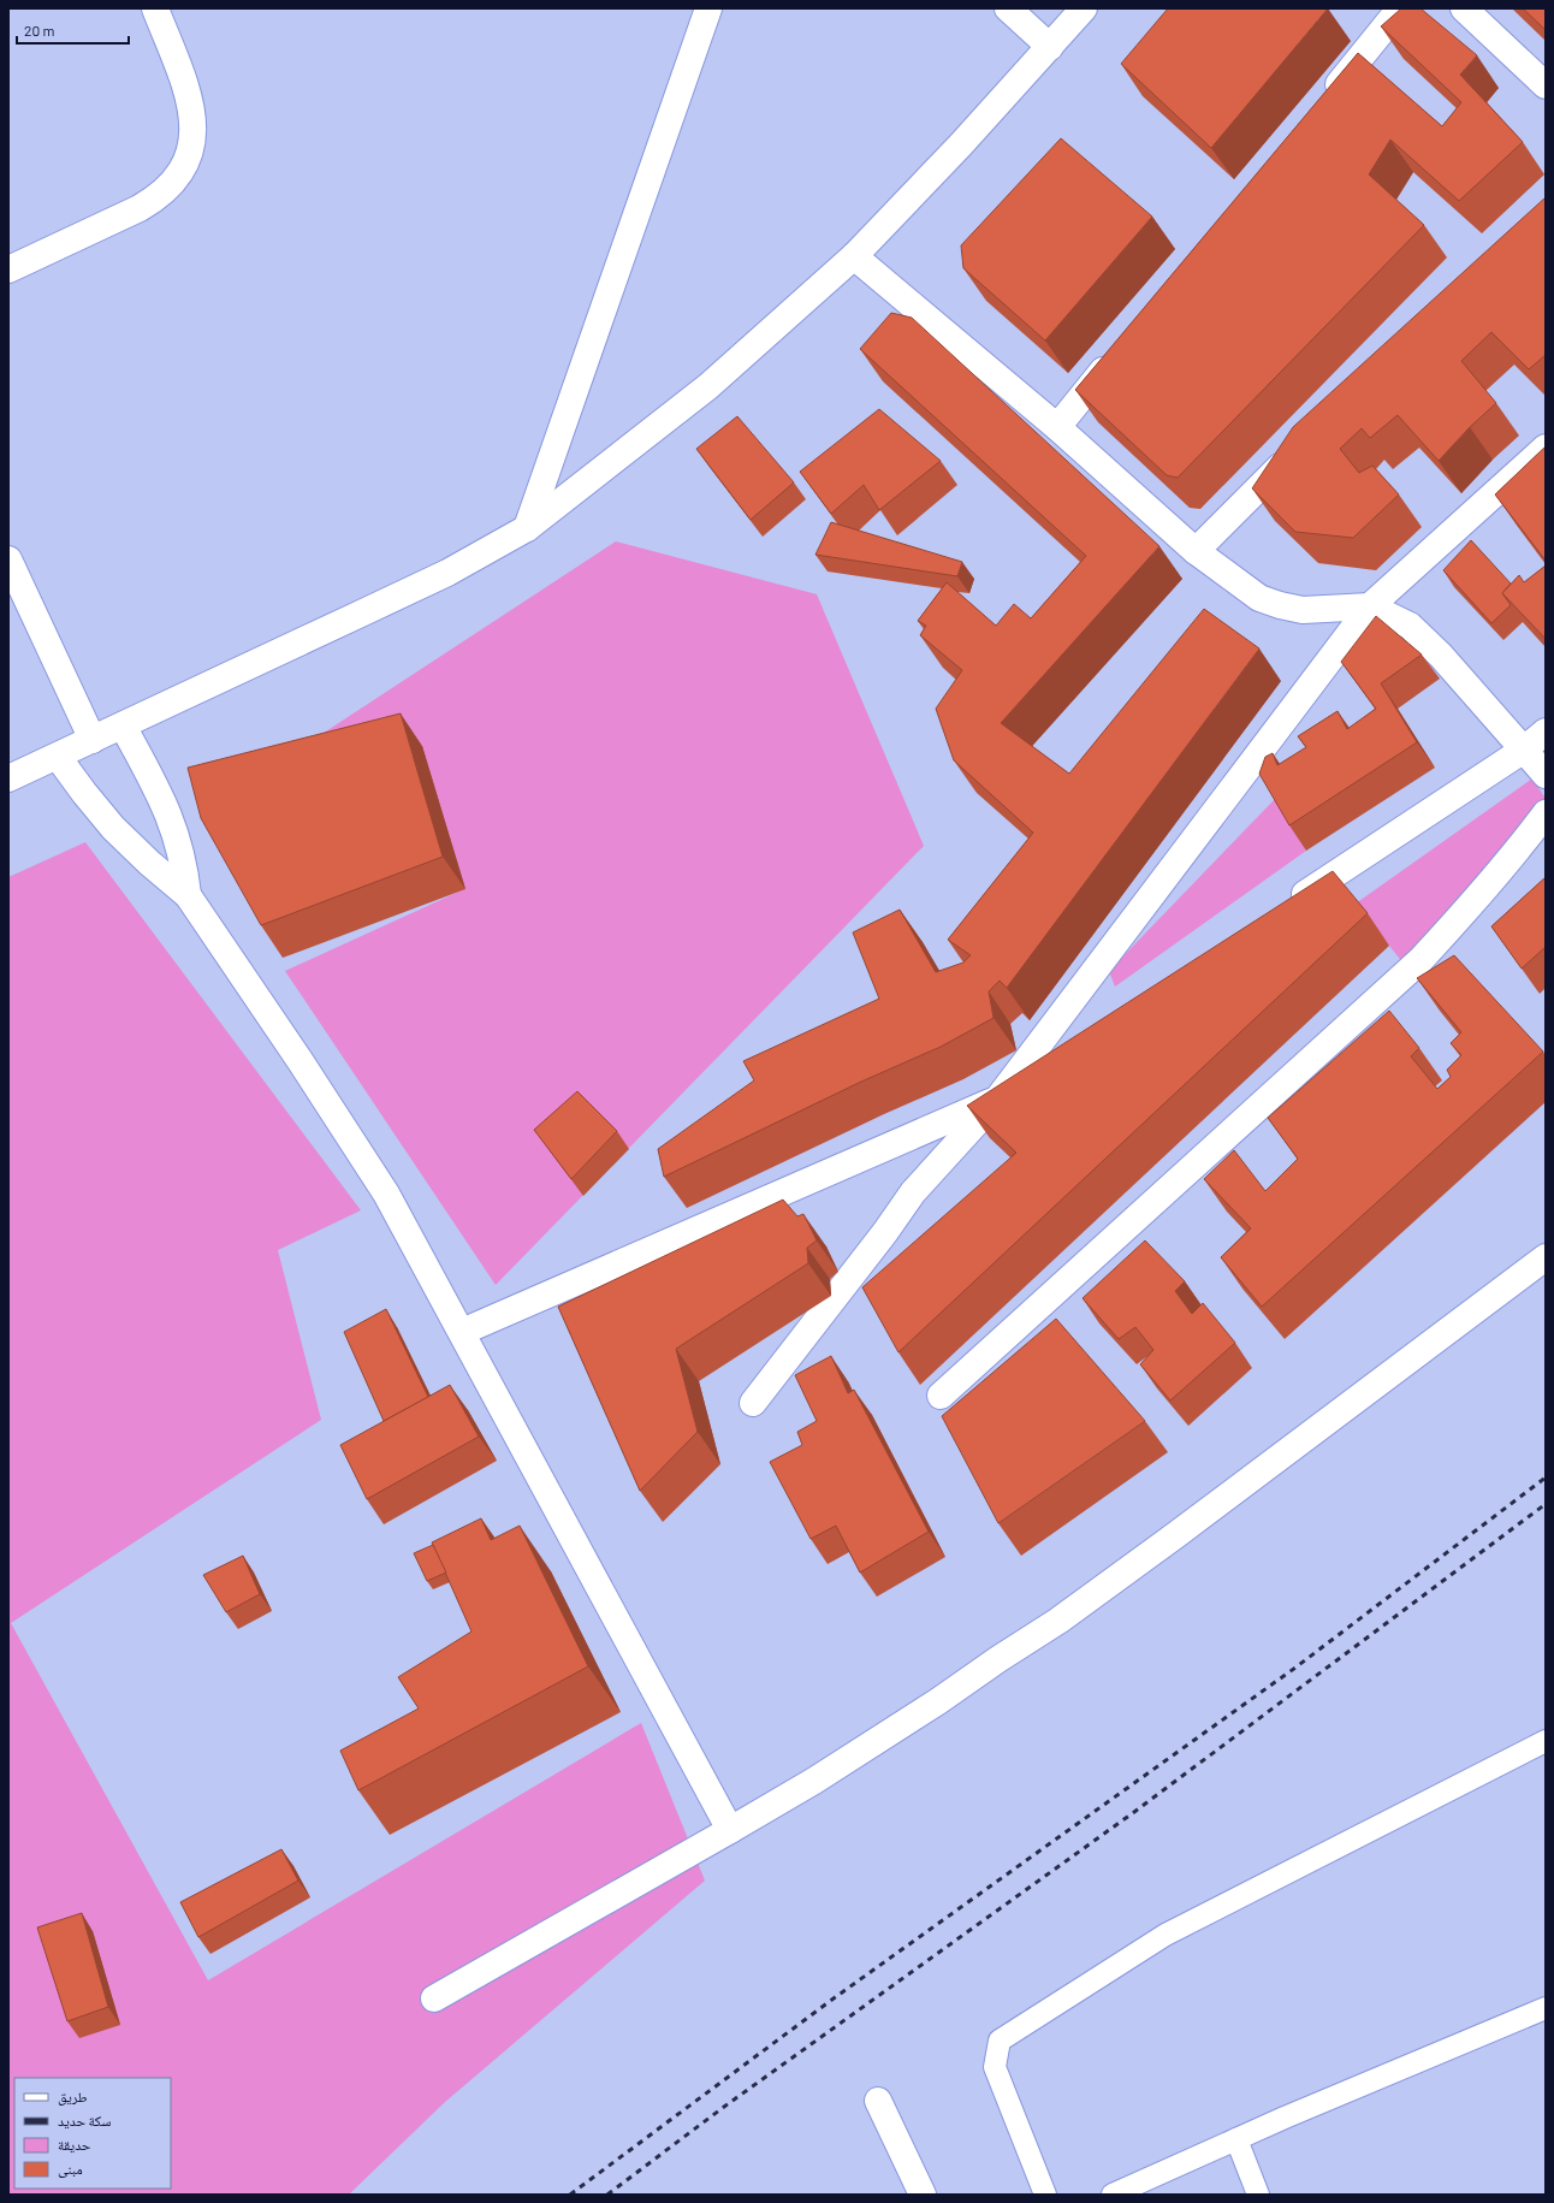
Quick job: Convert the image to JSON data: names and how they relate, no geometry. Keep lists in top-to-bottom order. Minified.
{"legend":["طريق","سكة حديد","حديقة","مبنى"],"scale_bar":"20 m"}
